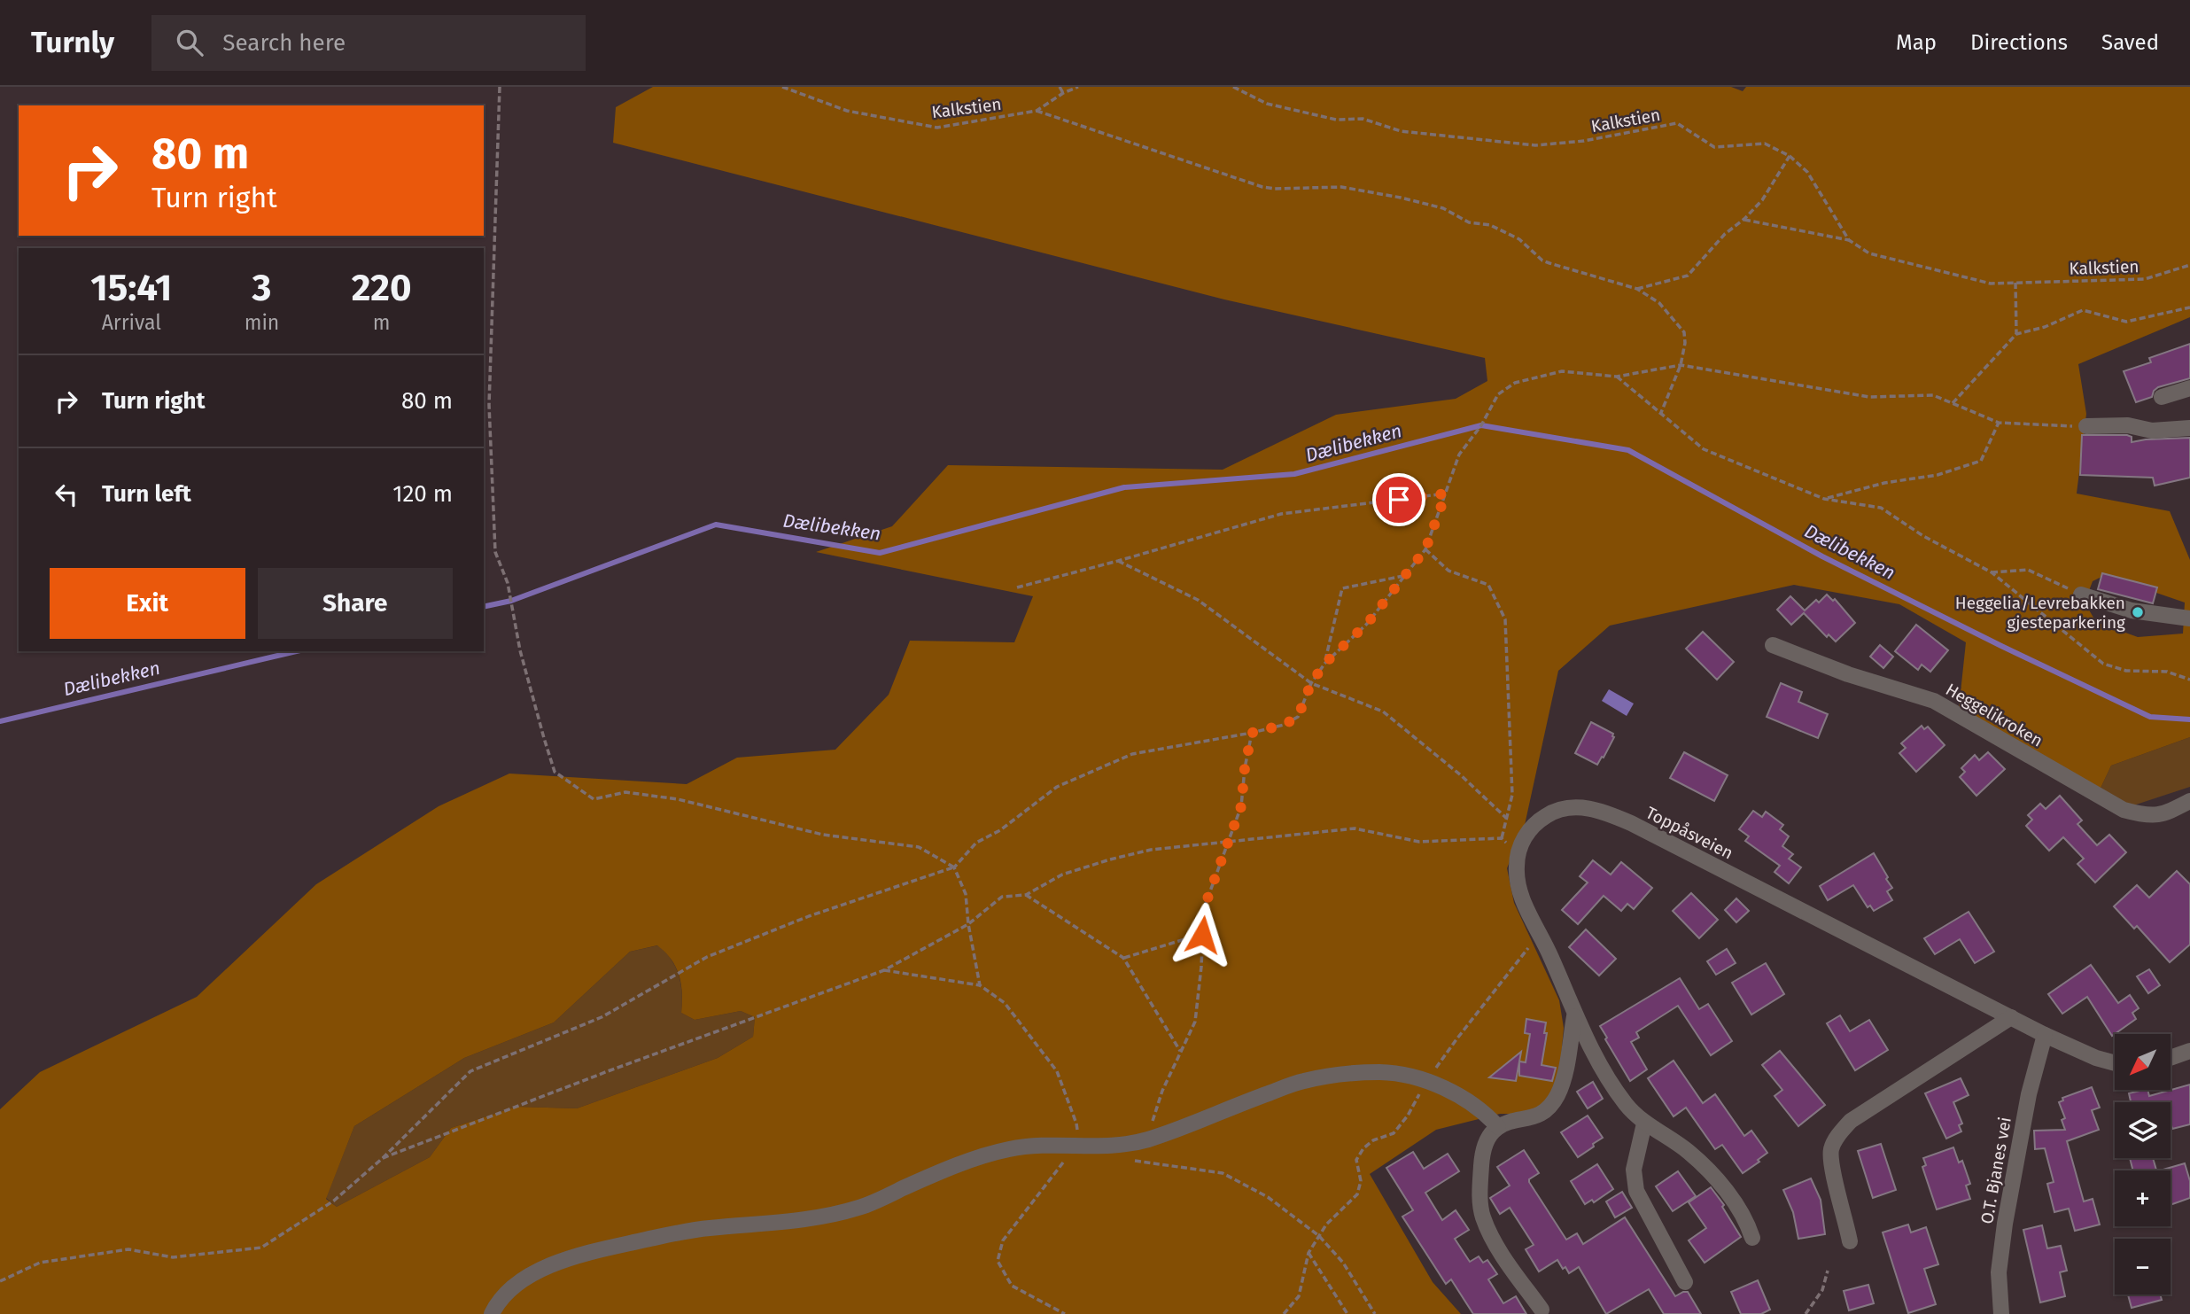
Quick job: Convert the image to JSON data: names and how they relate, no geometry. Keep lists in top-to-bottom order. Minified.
{"streets":{"street":["Heggelikroken","Toppåsveien","O.T. Bjanes vei"],"path":["Kalkstien"]},"crossings":[["Toppåsveien","O.T. Bjanes vei"]],"water":["Dælibekken"],"places":["Heggelia/Levrebakken gjesteparkering"],"north":"bottom left","page":{"header":"Turnly","search":"Search here","nav":["Map","Directions","Saved"],"turn":["80 m","Turn right"],"eta":["15:41","Arrival","3","min","220","m"],"list":[{"name":"Turn right","value":"80 m"},{"name":"Turn left","value":"120 m"}],"buttons":["Exit","Share"],"map_buttons":["+","−"]}}
